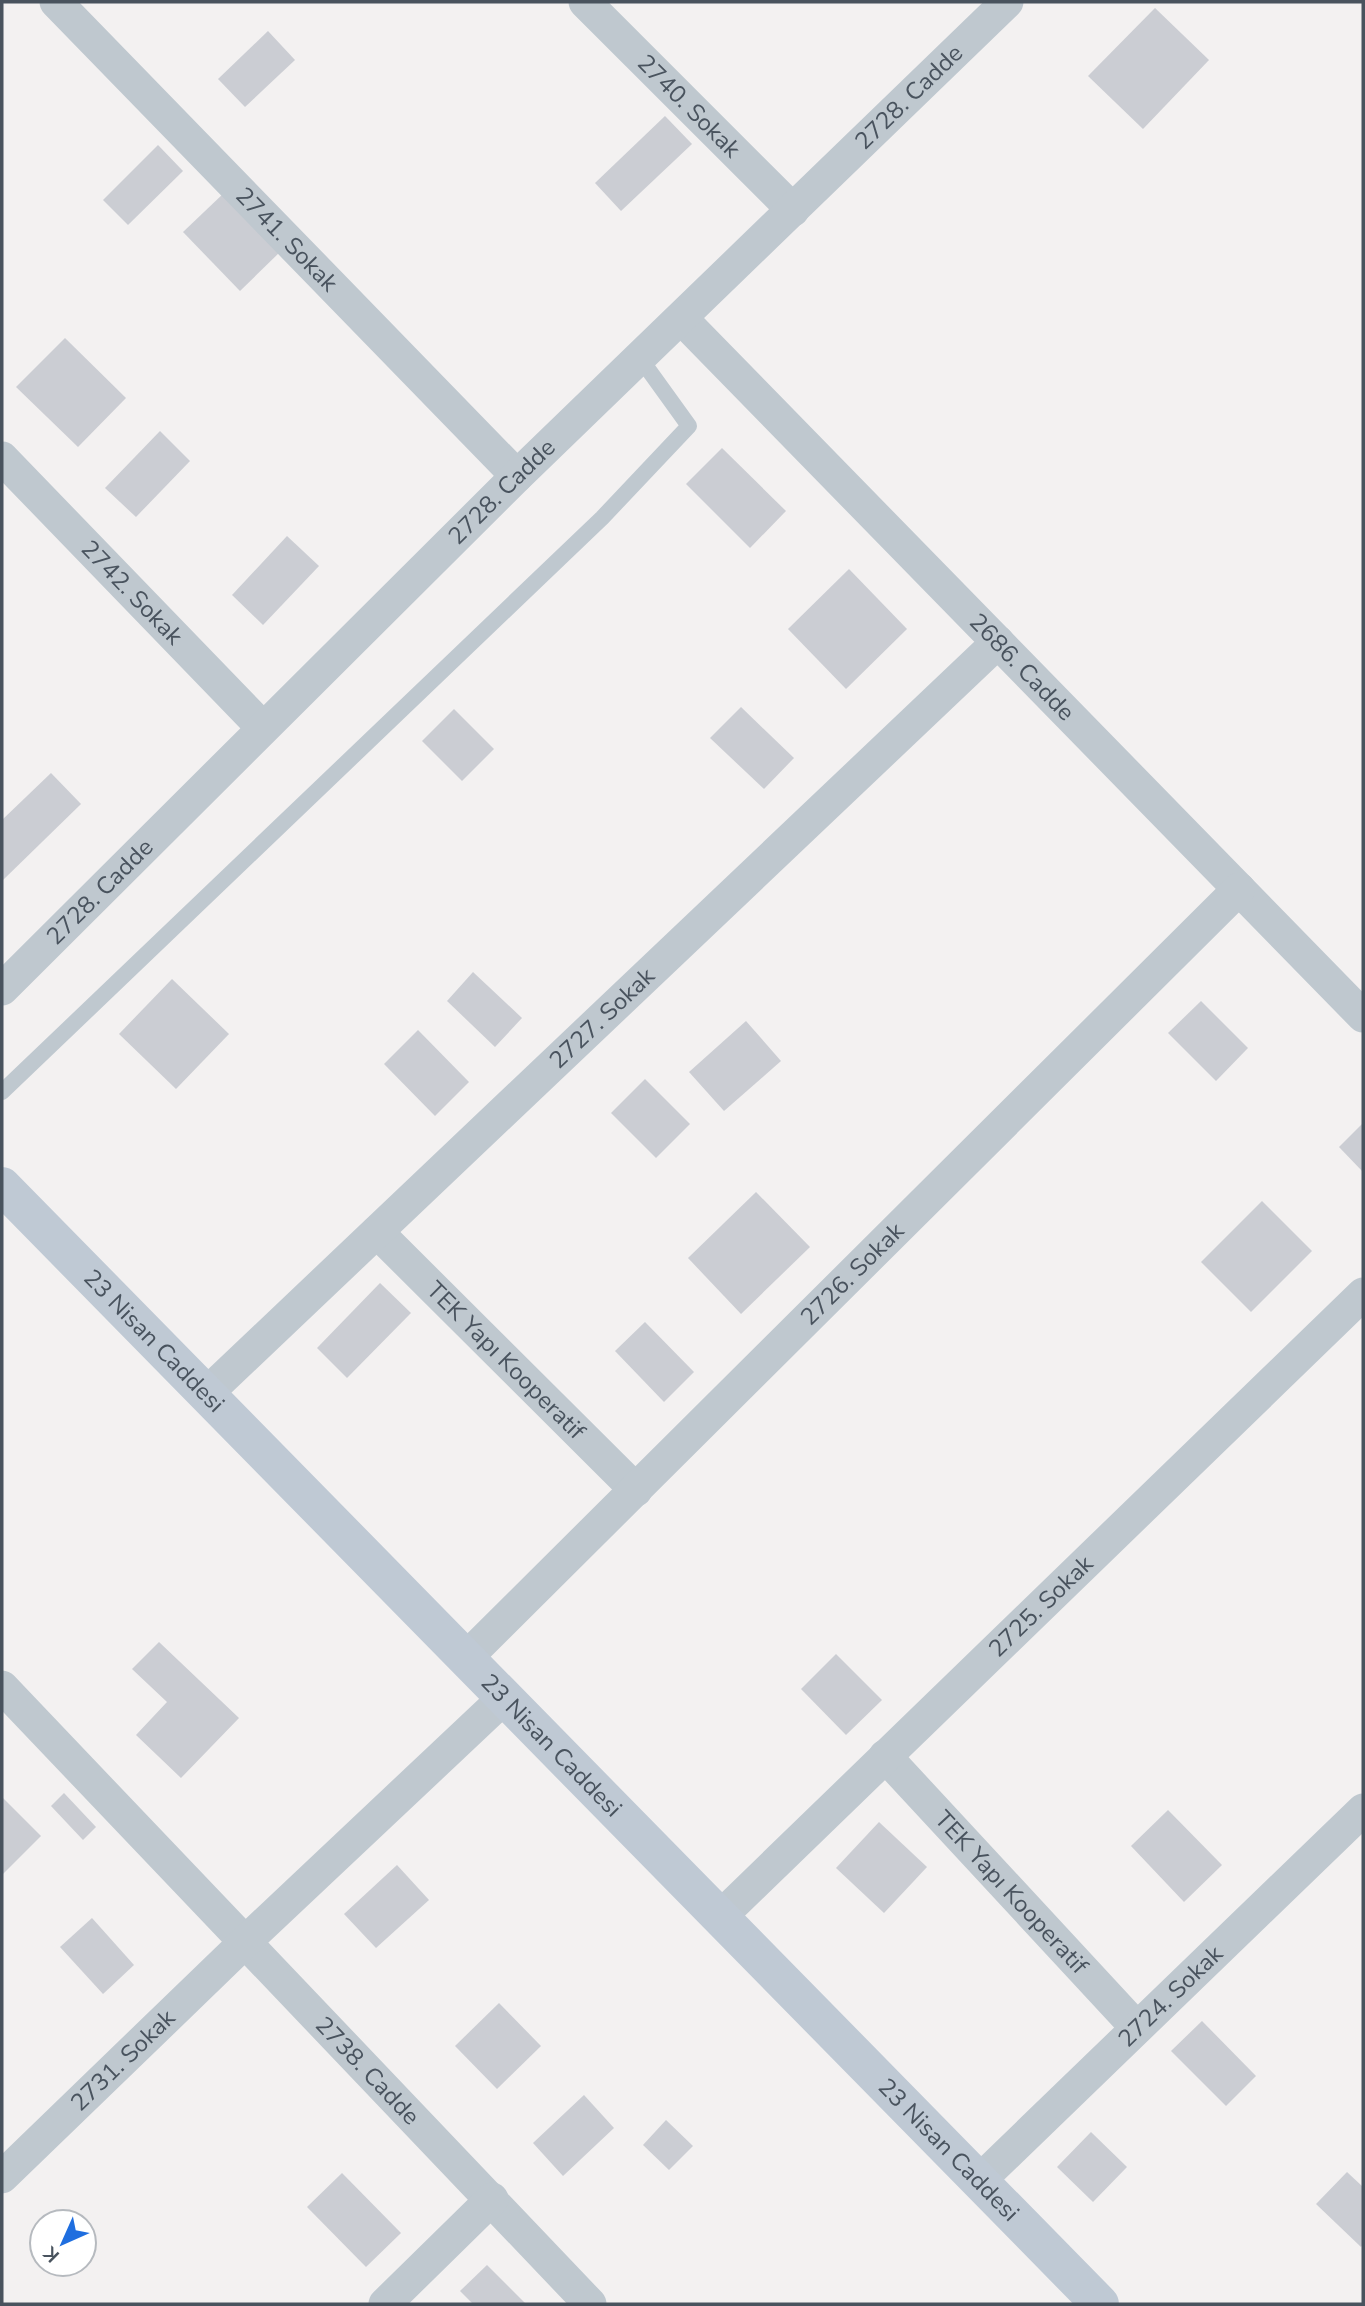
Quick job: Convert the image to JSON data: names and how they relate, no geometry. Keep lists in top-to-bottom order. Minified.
{"streets":{"main road":["23 Nisan Caddesi"],"street":["2728. Cadde","2740. Sokak","2741. Sokak","2742. Sokak","2686. Cadde","2727. Sokak","2726. Sokak","TEK Yapı Kooperatif","2725. Sokak","2724. Sokak","2731. Sokak","2738. Cadde"]},"crossings":[["2728. Cadde","2740. Sokak"],["2728. Cadde","2741. Sokak"],["2728. Cadde","2742. Sokak"],["2728. Cadde","2686. Cadde"],["2686. Cadde","2727. Sokak"],["2686. Cadde","2726. Sokak"],["2727. Sokak","23 Nisan Caddesi"],["2727. Sokak","TEK Yapı Kooperatif"],["2726. Sokak","23 Nisan Caddesi"],["2726. Sokak","TEK Yapı Kooperatif"],["23 Nisan Caddesi","2725. Sokak"],["23 Nisan Caddesi","2724. Sokak"],["23 Nisan Caddesi","2731. Sokak"],["TEK Yapı Kooperatif","2725. Sokak"],["TEK Yapı Kooperatif","2724. Sokak"],["2731. Sokak","2738. Cadde"]],"north":"bottom left"}
